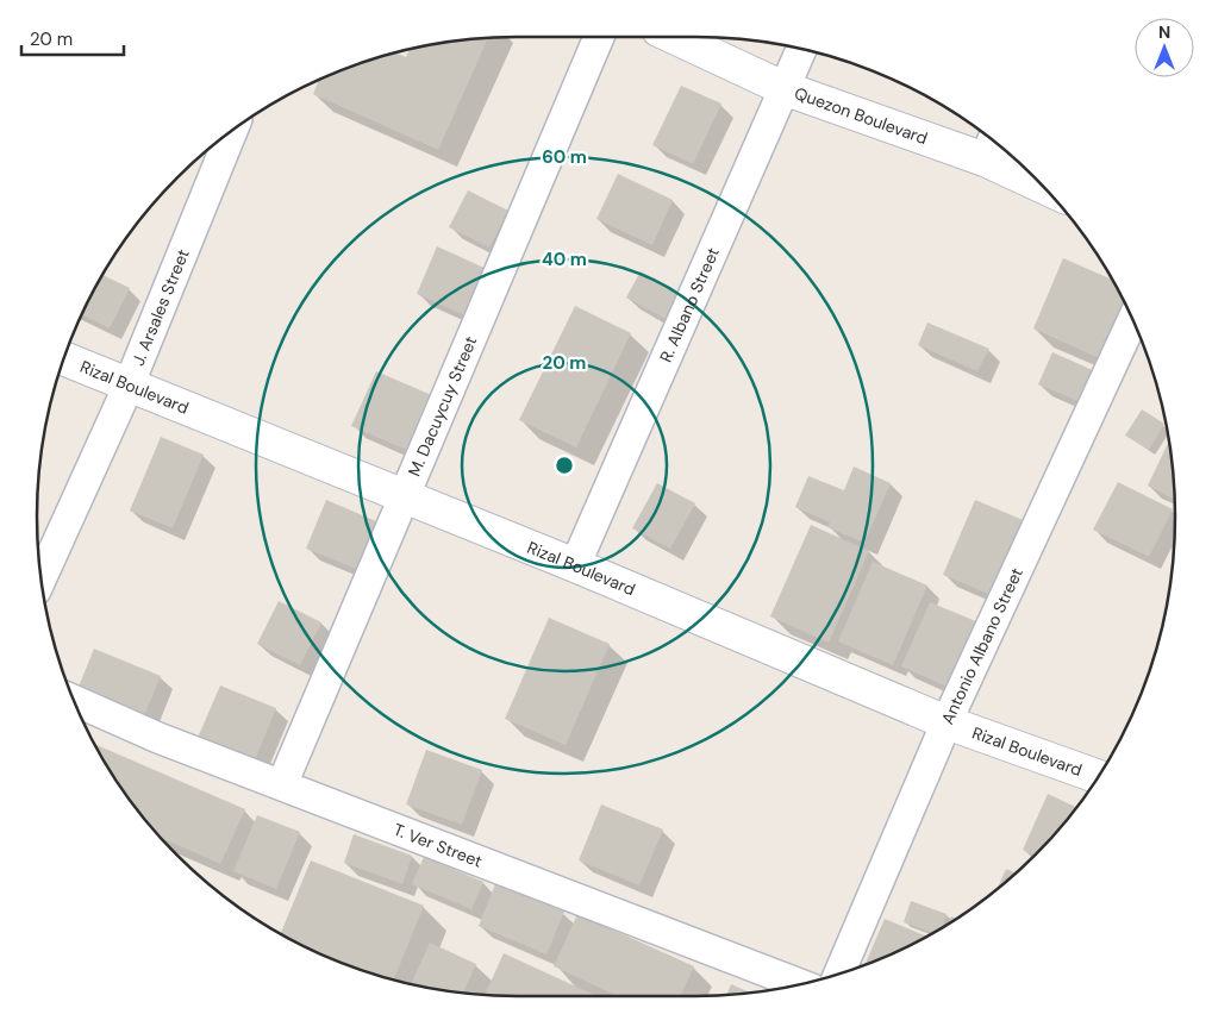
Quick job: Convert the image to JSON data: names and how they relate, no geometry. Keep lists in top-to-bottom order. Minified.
{"streets":{"main road":["Quezon Boulevard","Rizal Boulevard"],"street":["R. Albano Street","J. Arsales Street","M. Dacuycuy Street","Antonio Albano Street","T. Ver Street"]},"crossings":[["Quezon Boulevard","R. Albano Street"],["R. Albano Street","Rizal Boulevard"],["J. Arsales Street","Rizal Boulevard"],["Rizal Boulevard","M. Dacuycuy Street"],["Rizal Boulevard","Antonio Albano Street"],["M. Dacuycuy Street","T. Ver Street"]],"scale_bar":"20 m","north":"top","rings":["60 m","40 m","20 m"]}
